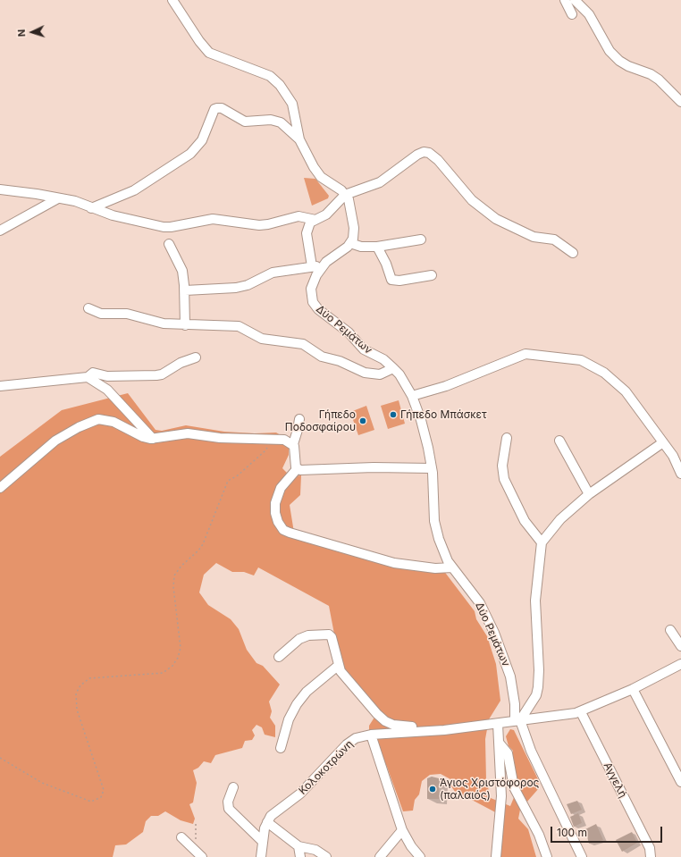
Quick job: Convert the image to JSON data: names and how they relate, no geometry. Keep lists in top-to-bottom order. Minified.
{"streets":{"street":["Δύο Ρεμάτων","Κολοκοτρώνη","Αγγελή"]},"crossings":[["Δύο Ρεμάτων","Κολοκοτρώνη"],["Κολοκοτρώνη","Αγγελή"]],"places":["Γήπεδο Μπάσκετ","Γήπεδο Ποδοσφαίρου","Άγιος Χριστόφορος (παλαιός)"],"scale_bar":"100 m","north":"left"}
